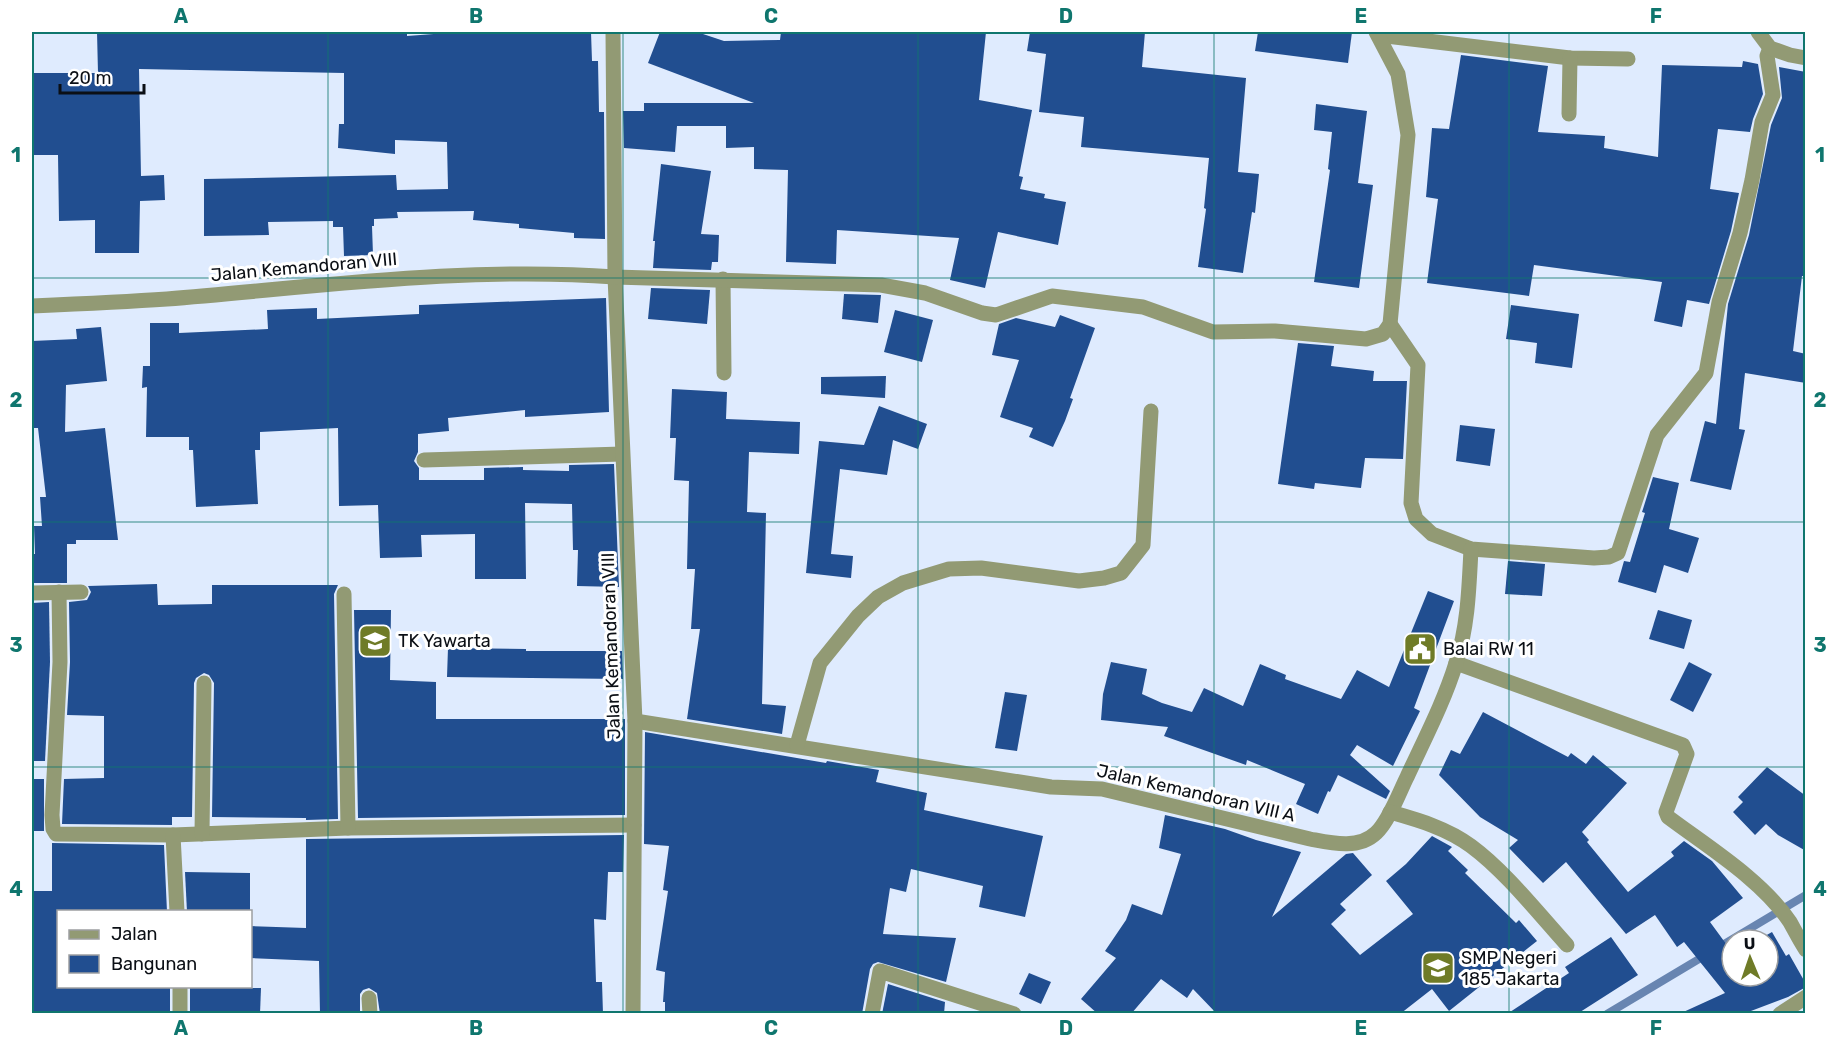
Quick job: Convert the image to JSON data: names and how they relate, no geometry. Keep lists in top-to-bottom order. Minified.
{"streets":{"street":["Jalan Kemandoran VIII","Jalan Kemandoran VIII A"]},"crossings":[["Jalan Kemandoran VIII","Jalan Kemandoran VIII A"]],"places":{"school or university":["TK Yawarta","SMP Negeri 185 Jakarta"],"public building":["Balai RW 11"]},"legend":["Jalan","Bangunan"],"scale_bar":"20 m","north":"top","grid":{"columns":["A","B","C","D","E","F"],"rows":["1","2","3","4"]}}
